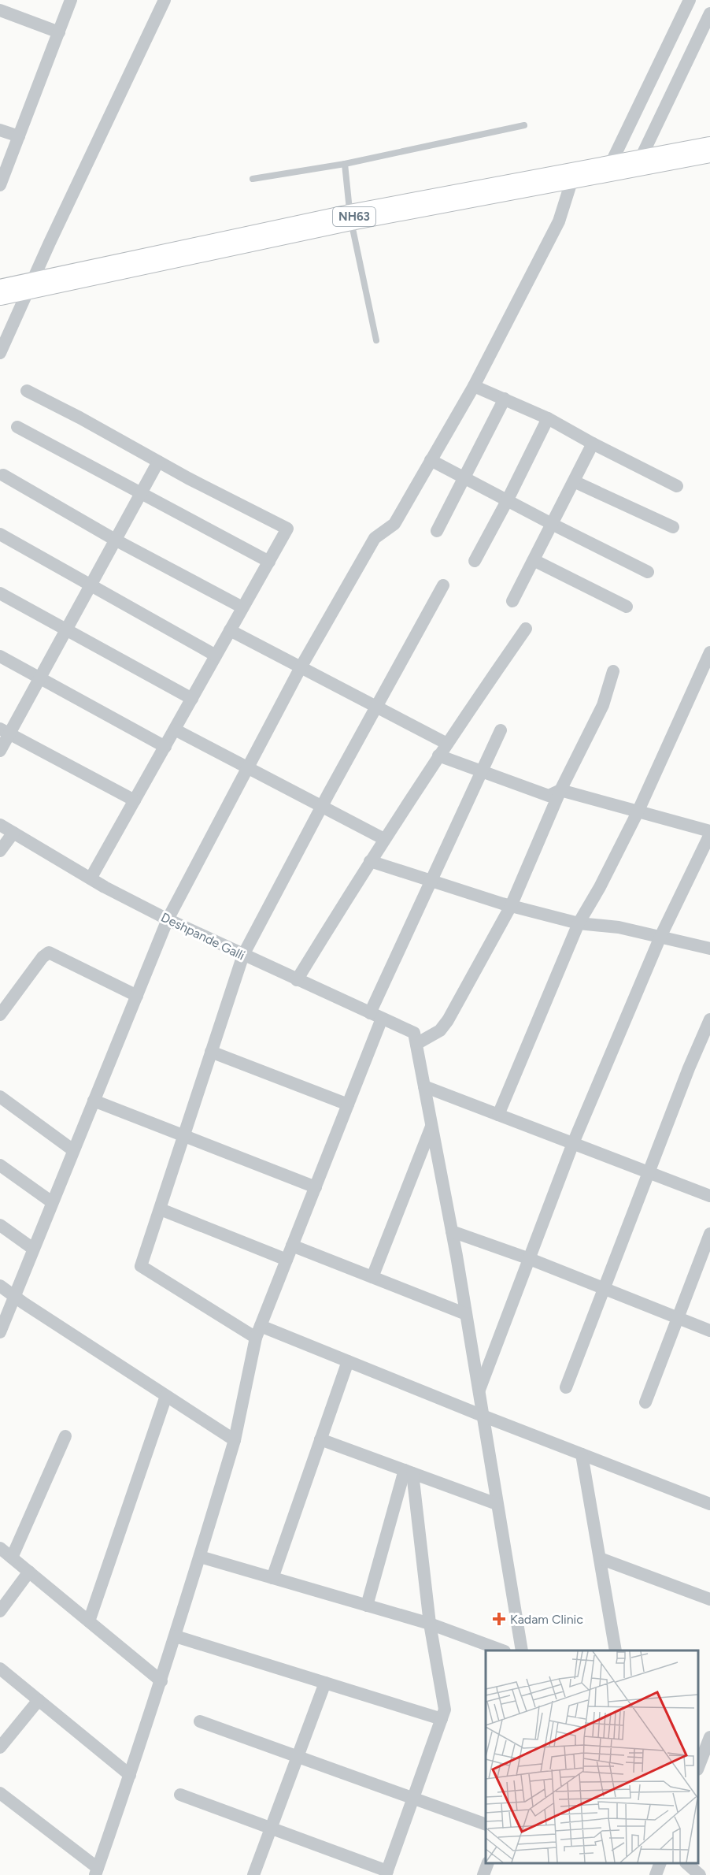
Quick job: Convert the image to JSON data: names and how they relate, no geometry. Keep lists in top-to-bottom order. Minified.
{"streets":{"highway":["NH63"],"street":["Deshpande Galli"]},"places":{"health":["Kadam Clinic"]}}
